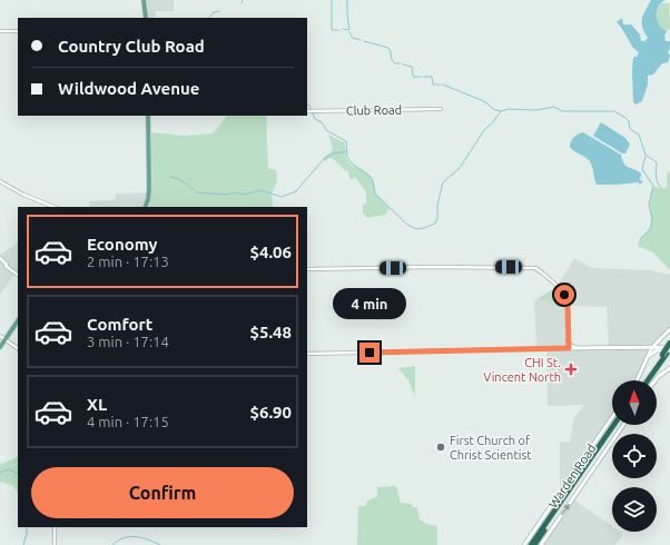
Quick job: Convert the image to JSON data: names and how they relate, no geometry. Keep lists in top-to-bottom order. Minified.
{"streets":{"main road":["Warden Road"],"street":["Club Road"]},"places":{"health":["CHI St. Vincent North"],"other":["First Church of Christ Scientist"]},"north":"top","page":{"banner":["Country Club Road","Wildwood Avenue"],"list":[{"name":"Economy","note":"2 min · 17:13","value":"$4.06"},{"name":"Comfort","note":"3 min · 17:14","value":"$5.48"},{"name":"XL","note":"4 min · 17:15","value":"$6.90"}],"bubble":"4 min","buttons":"Confirm"}}
